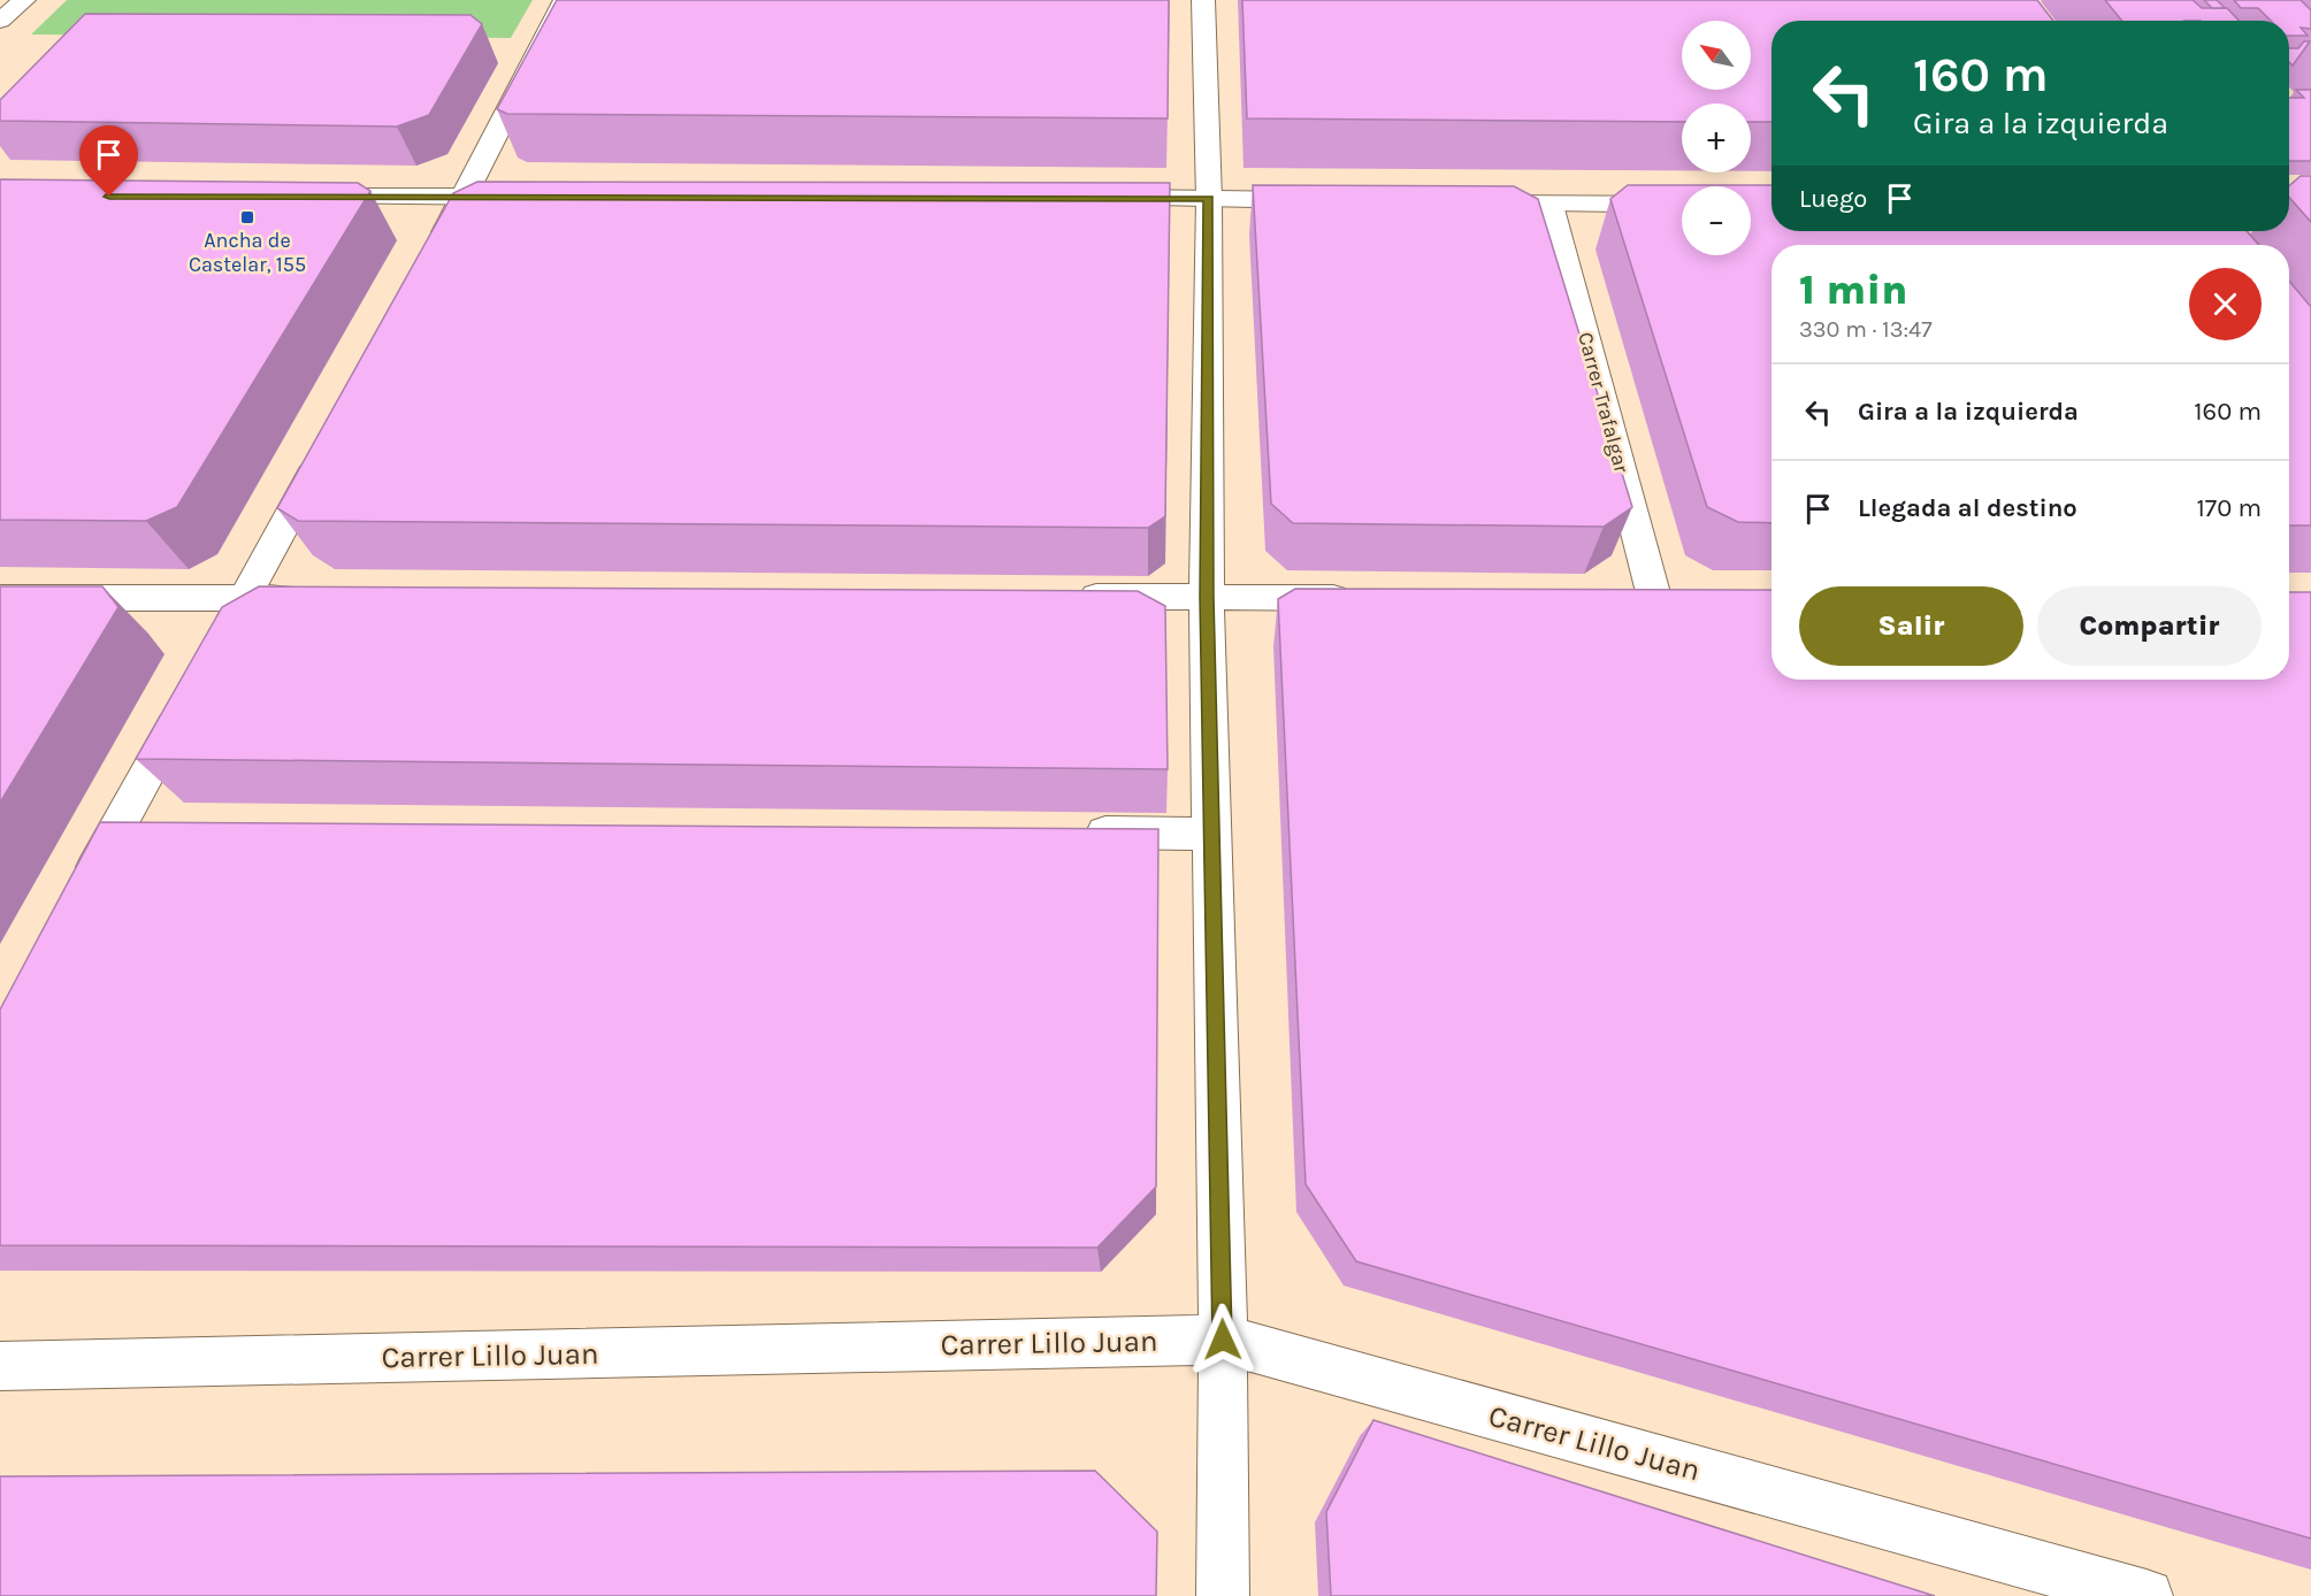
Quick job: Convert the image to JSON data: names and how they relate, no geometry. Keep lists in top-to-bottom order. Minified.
{"streets":{"street":["Carrer Trafalgar","Carrer Lillo Juan"]},"places":{"transit":["Ancha de Castelar, 155"]},"north":"top left","page":{"map_buttons":["+","−"],"turn":["160 m","Gira a la izquierda"],"then":"Luego","heading":["1 min","330 m · 13:47"],"list":[{"name":"Gira a la izquierda","value":"160 m"},{"name":"Llegada al destino","value":"170 m"}],"buttons":["Salir","Compartir"]}}
